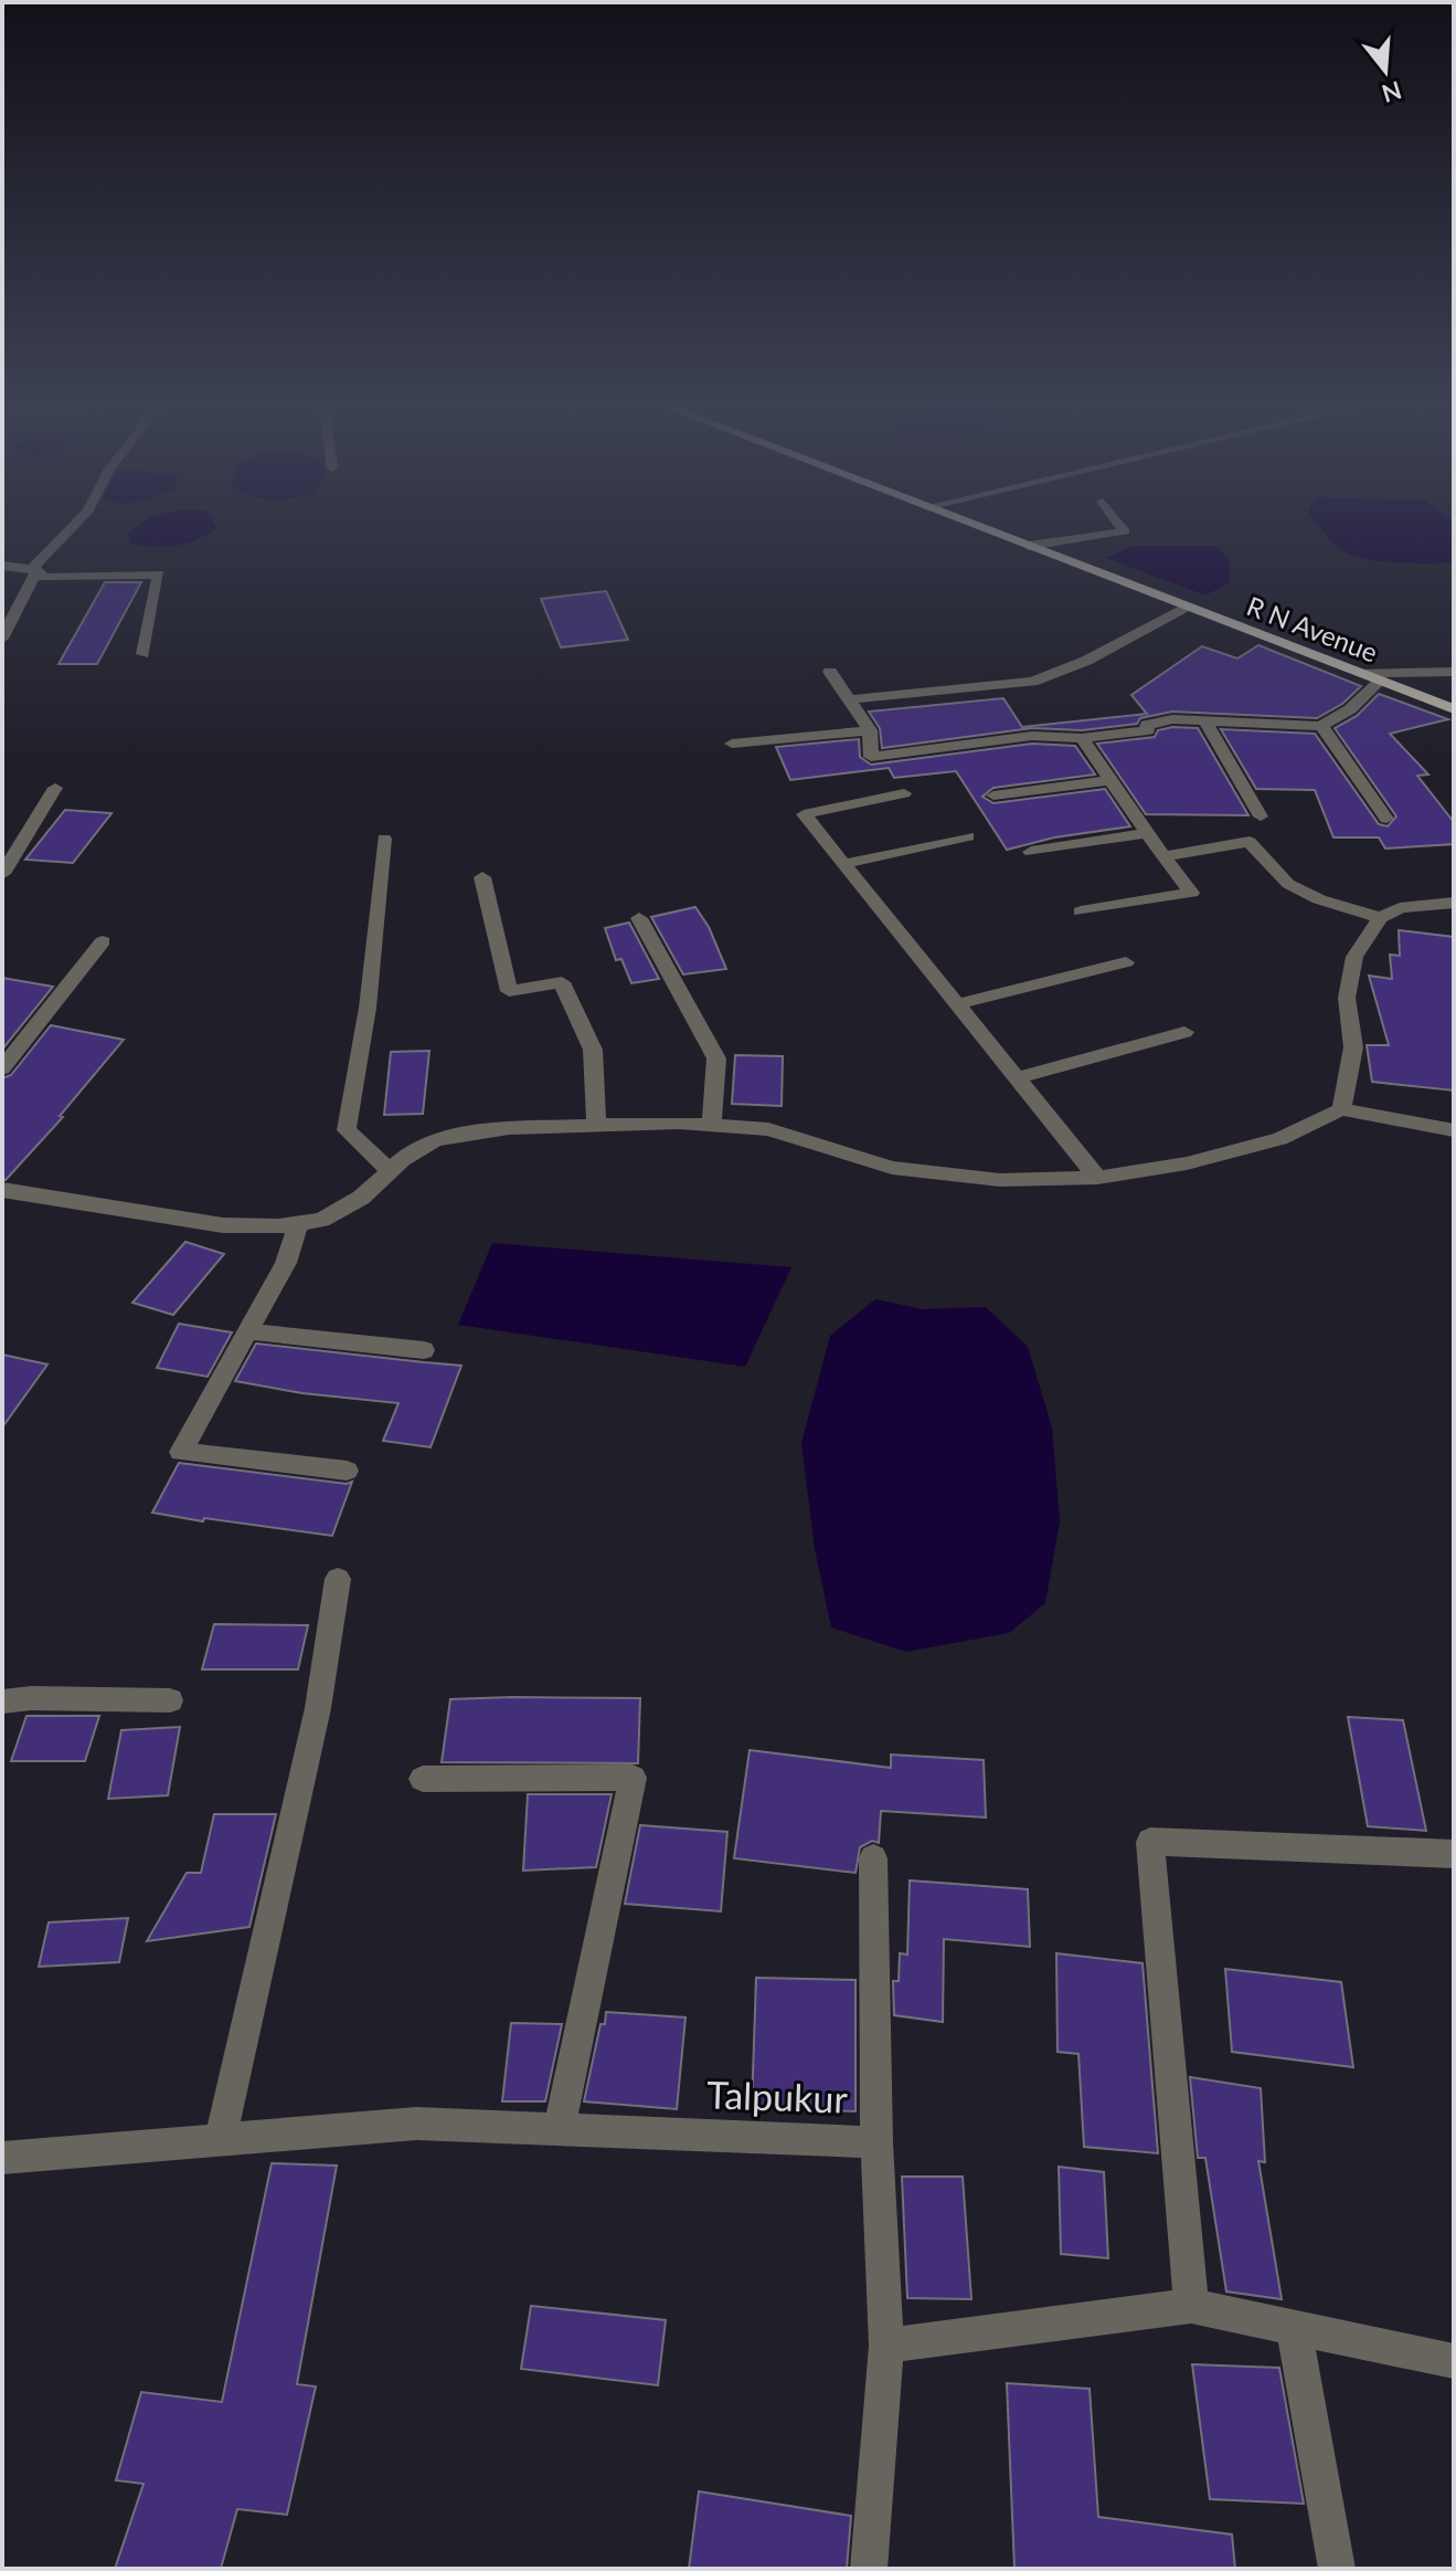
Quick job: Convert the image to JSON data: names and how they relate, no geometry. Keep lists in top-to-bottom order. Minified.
{"streets":{"main road":["R N Avenue"],"street":["Talpukur"]},"north":"bottom"}
